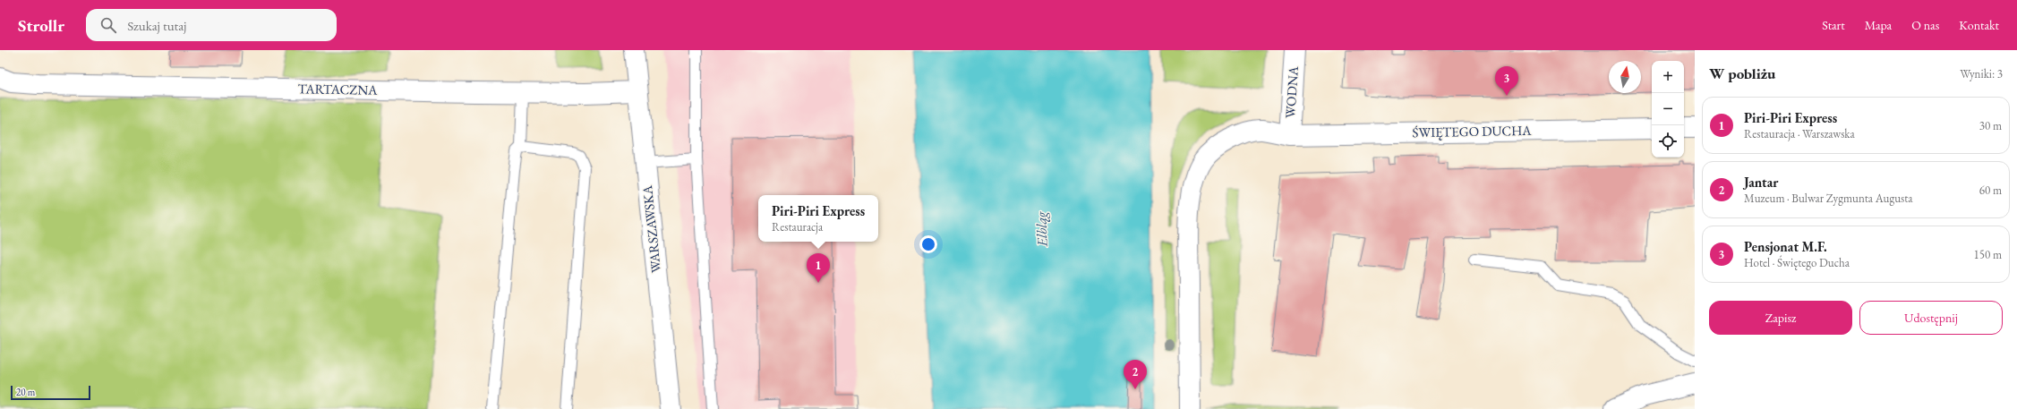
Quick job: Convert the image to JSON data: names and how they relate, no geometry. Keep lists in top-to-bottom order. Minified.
{"streets":{"street":["TARTACZNA","WODNA","ŚWIĘTEGO DUCHA","WARSZAWSKA"]},"crossings":[["TARTACZNA","WARSZAWSKA"],["WODNA","ŚWIĘTEGO DUCHA"]],"water":["Elbląg"],"scale_bar":"20 m","north":"top","page":{"header":"Strollr","search":"Szukaj tutaj","nav":["Start","Mapa","O nas","Kontakt"],"heading":["W pobliżu","Wyniki: 3"],"map_buttons":["+","−"],"pins":["3","1","2"],"list":[{"mark":"1","name":"Piri-Piri Express","note":"Restauracja · Warszawska","value":"30 m"},{"mark":"2","name":"Jantar","note":"Muzeum · Bulwar Zygmunta Augusta","value":"60 m"},{"mark":"3","name":"Pensjonat M.F.","note":"Hotel · Świętego Ducha","value":"150 m"}],"popup":["Piri-Piri Express","Restauracja"],"buttons":["Zapisz","Udostępnij"],"scale":"20 m"}}
